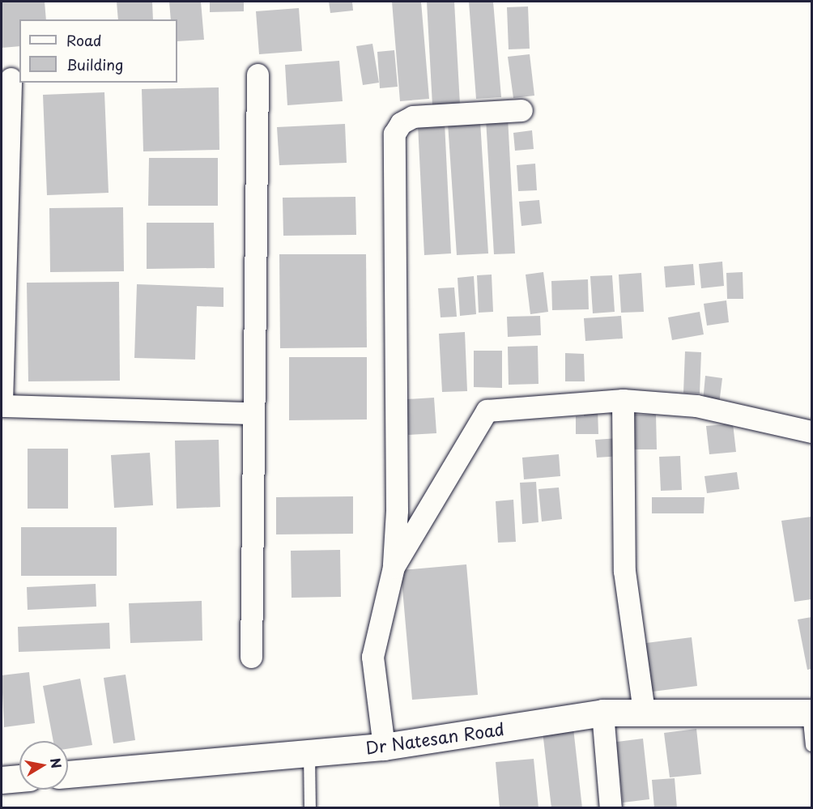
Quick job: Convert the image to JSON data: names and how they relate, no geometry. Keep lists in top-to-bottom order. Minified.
{"streets":{"main road":["Dr Natesan Road"]},"legend":["Road","Building"],"north":"right"}
